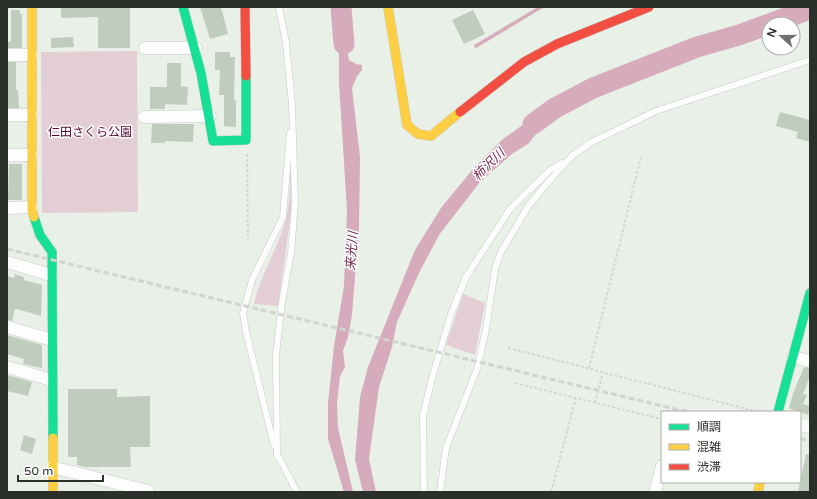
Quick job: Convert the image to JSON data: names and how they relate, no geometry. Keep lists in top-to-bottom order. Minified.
{"water":["柿沢川","来光川"],"parks":["仁田さくら公園"],"legend":["順調","混雑","渋滞"],"scale_bar":"50 m","north":"left"}
